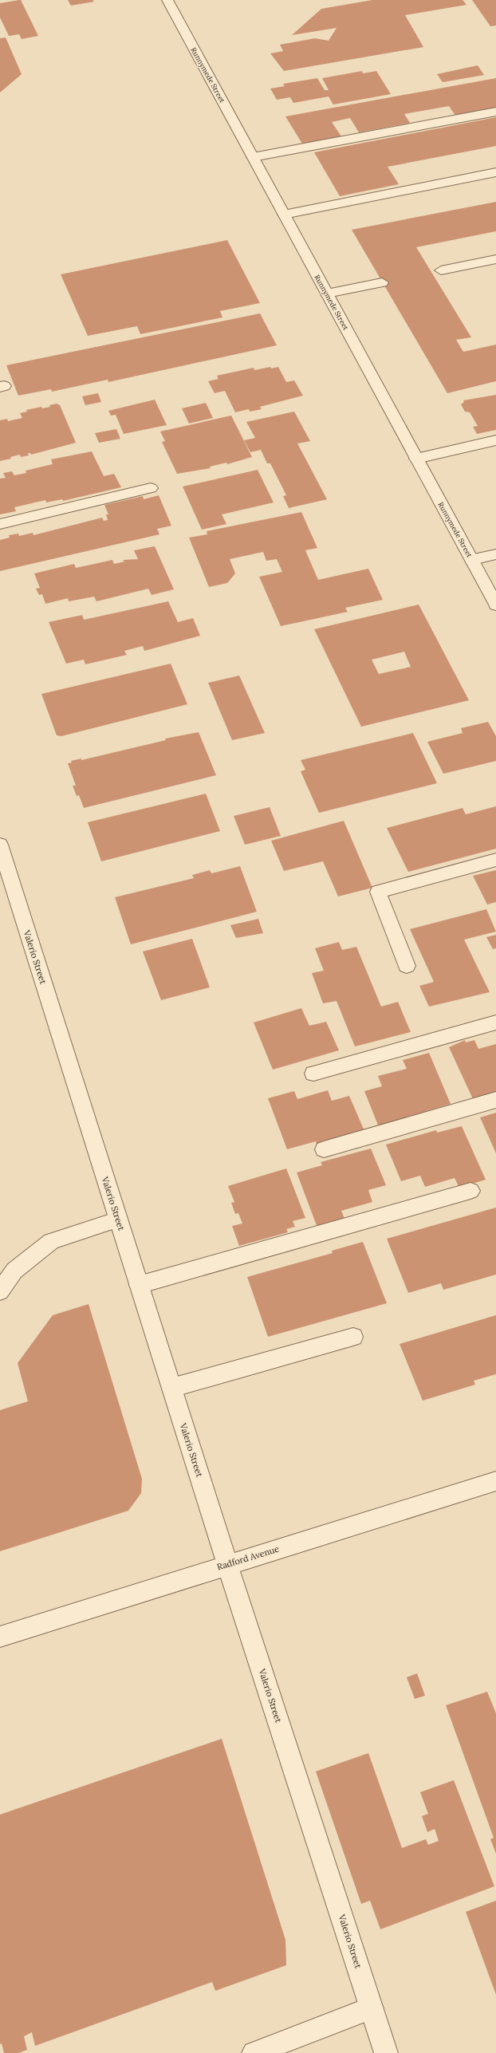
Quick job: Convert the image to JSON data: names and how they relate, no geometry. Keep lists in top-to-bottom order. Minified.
{"streets":{"street":["Runnymede Street","Valerio Street","Radford Avenue"]},"crossings":[["Valerio Street","Radford Avenue"]]}
